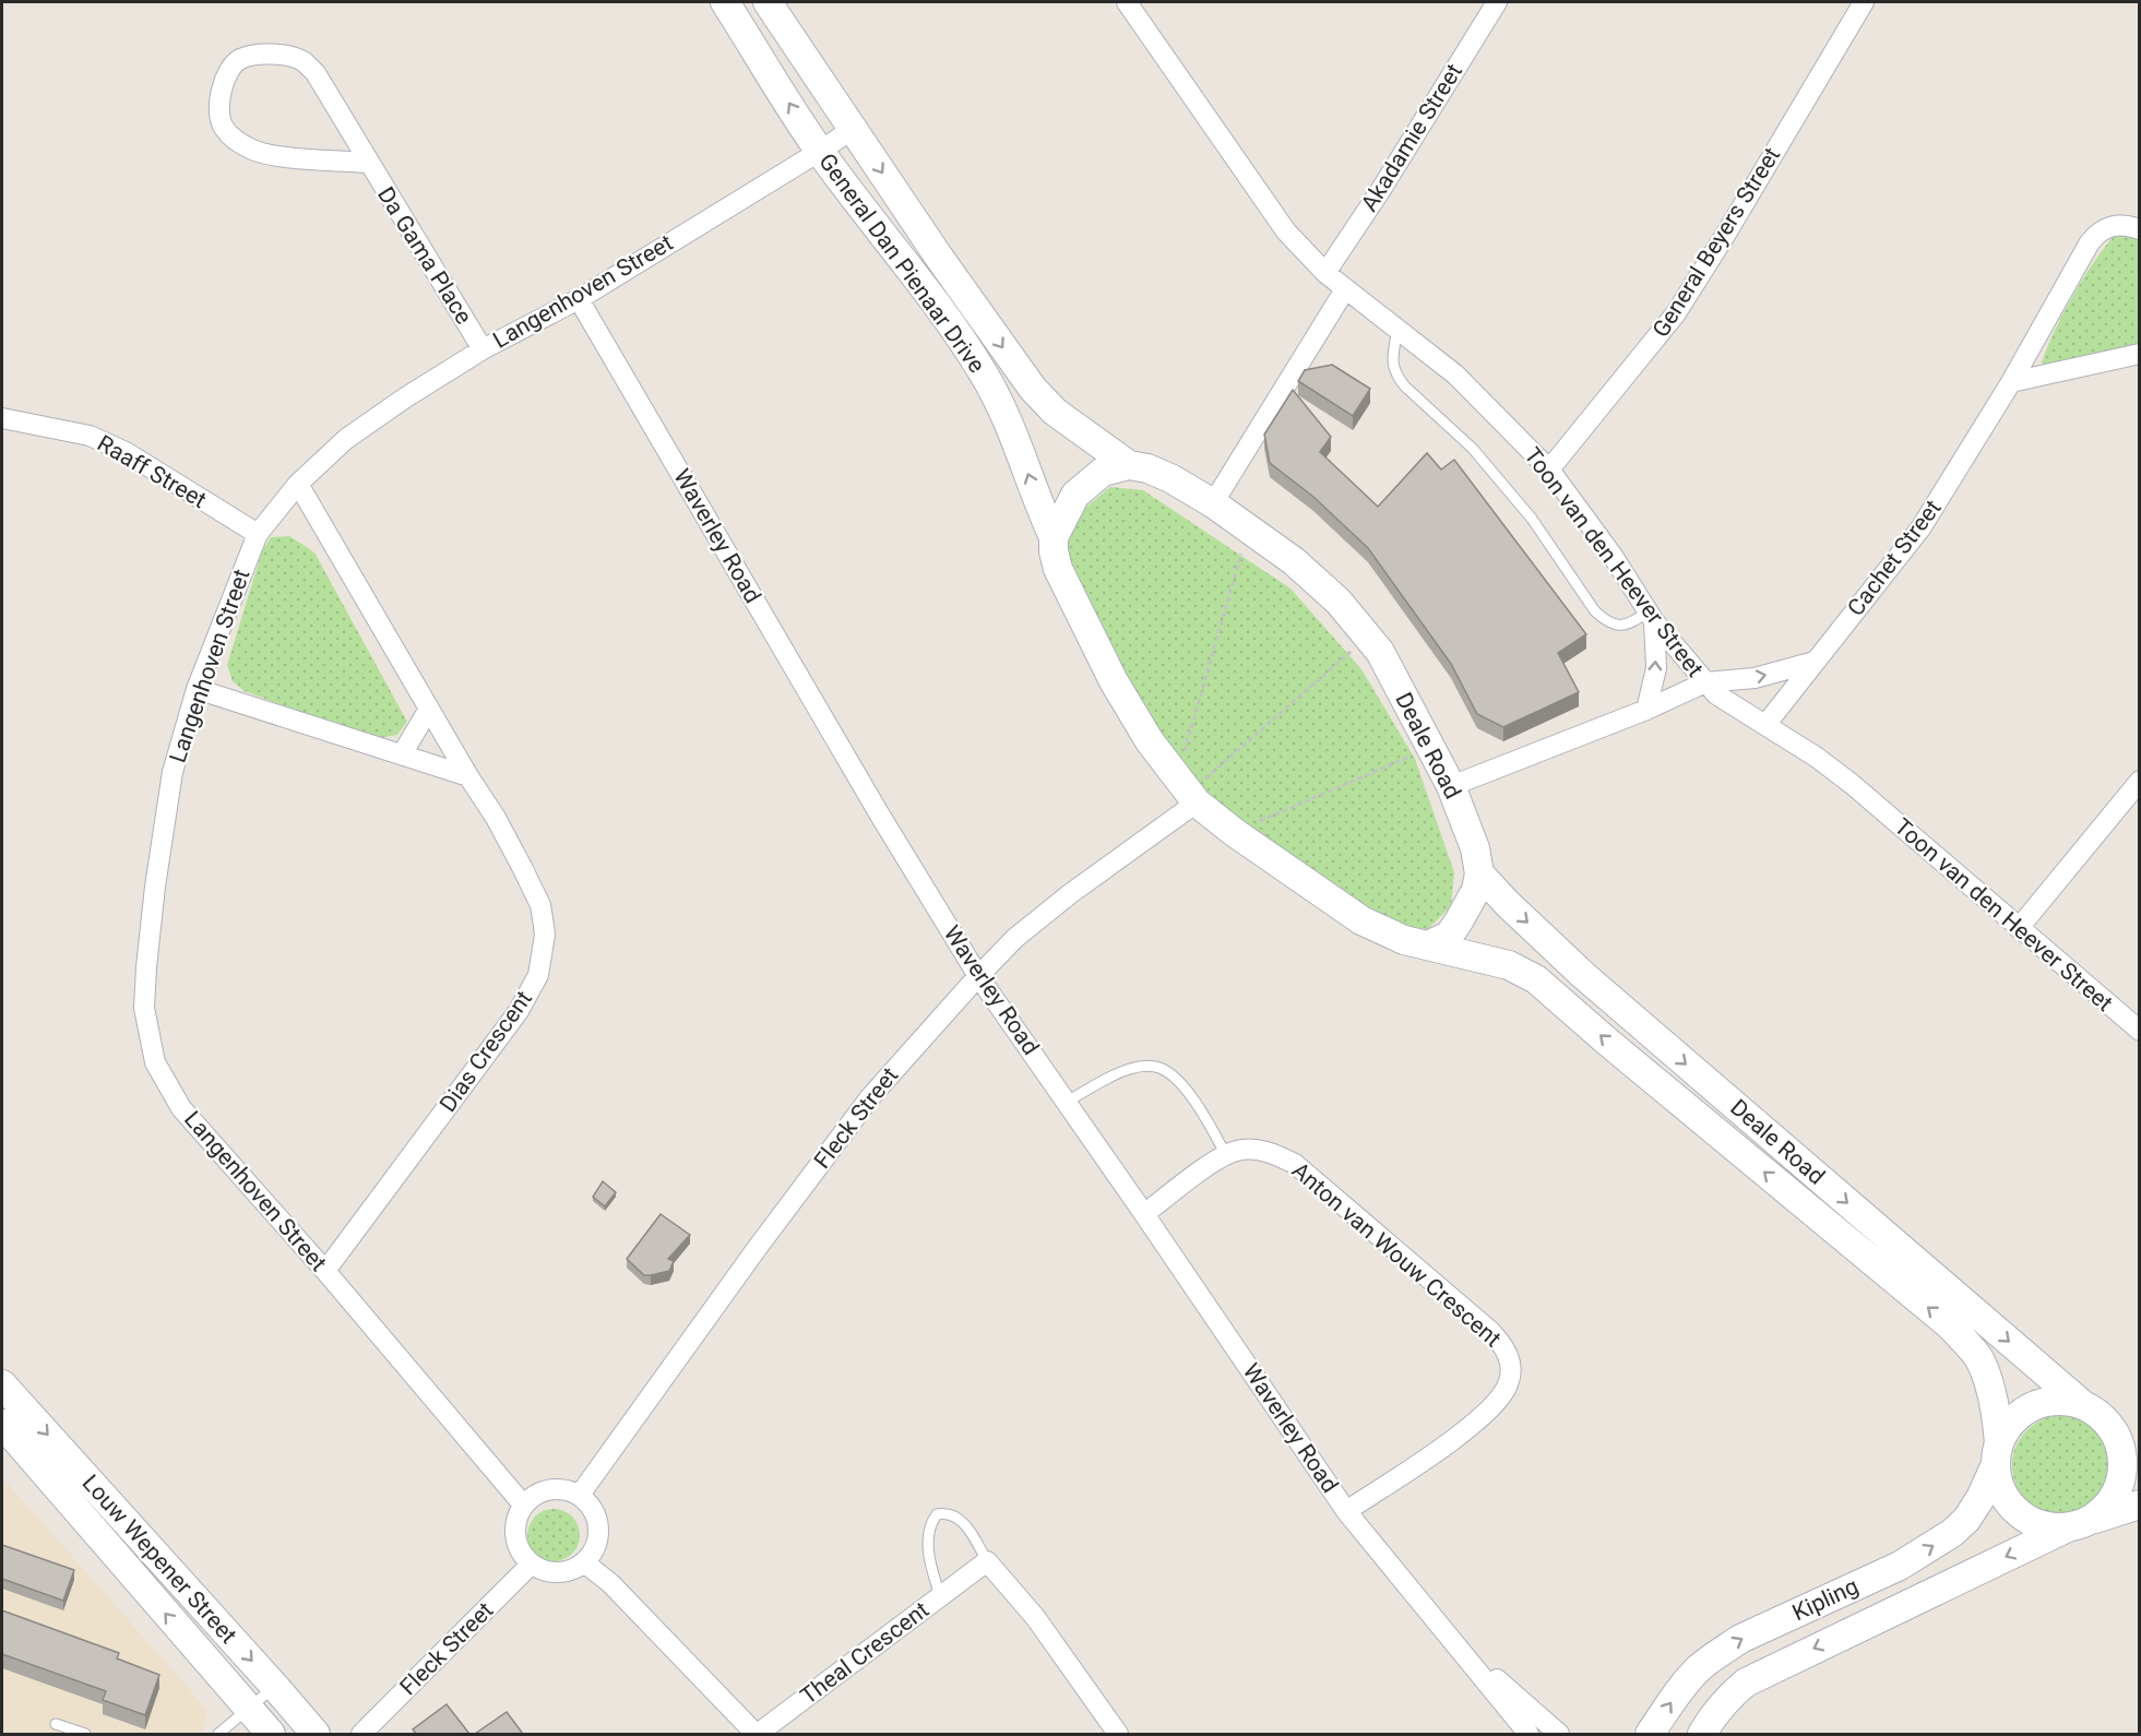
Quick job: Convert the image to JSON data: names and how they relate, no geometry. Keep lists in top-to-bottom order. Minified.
{"streets":{"street":["Akadamie Street","General Beyers Street","Da Gama Place","General Dan Pienaar Drive","Langenhoven Street","Raaff Street","Waverley Road","Cachet Street","Toon van den Heever Street","Deale Road","Dias Crescent","Fleck Street","Anton van Wouw Crescent","Louw Wepener Street","Kipling","Theal Crescent"]},"crossings":[["Akadamie Street","Toon van den Heever Street"],["General Beyers Street","Toon van den Heever Street"],["Da Gama Place","Langenhoven Street"],["General Dan Pienaar Drive","Langenhoven Street"],["General Dan Pienaar Drive","Deale Road"],["General Dan Pienaar Drive","Fleck Street"],["Langenhoven Street","Raaff Street"],["Langenhoven Street","Waverley Road"],["Langenhoven Street","Dias Crescent"],["Langenhoven Street","Fleck Street"],["Waverley Road","Fleck Street"],["Waverley Road","Anton van Wouw Crescent"],["Cachet Street","Toon van den Heever Street"],["Deale Road","Fleck Street"],["Deale Road","Kipling"]]}
